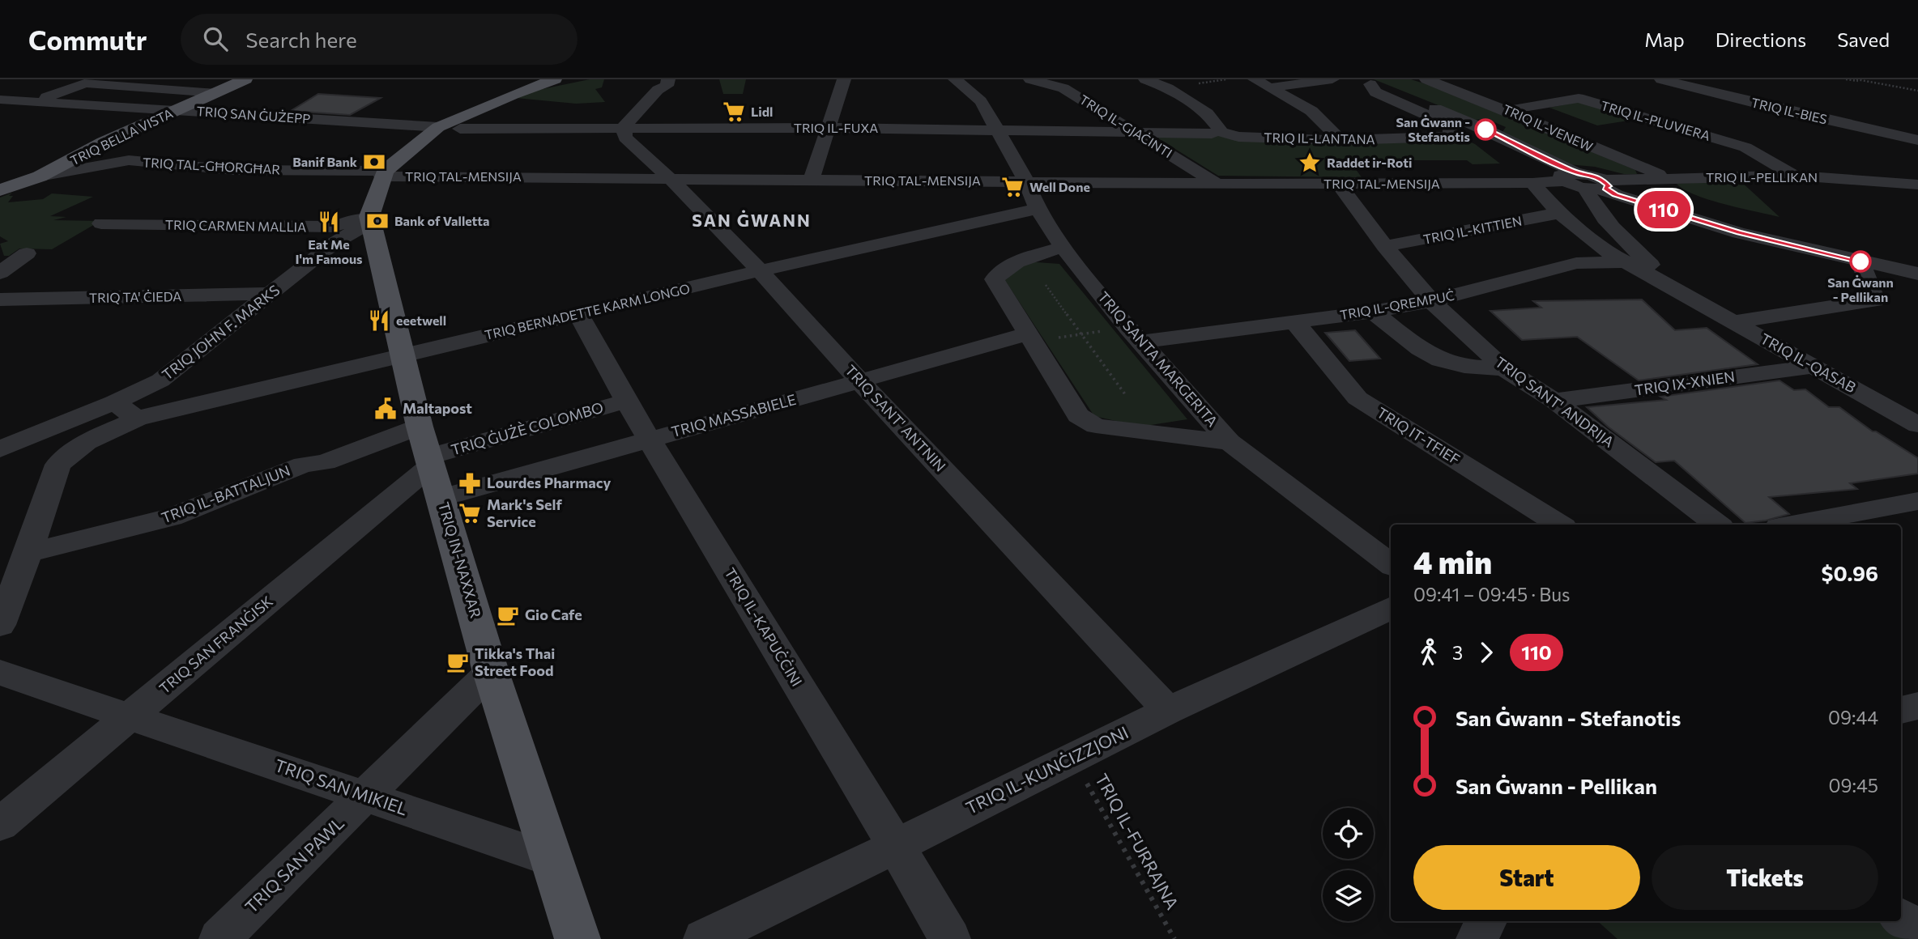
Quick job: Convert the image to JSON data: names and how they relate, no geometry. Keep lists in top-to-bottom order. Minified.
{"streets":{"main road":["TRIQ BELLA VISTA","TRIQ IN-NAXXAR"],"street":["TRIQ IL-BIES","TRIQ SAN ĠUŻEPP","TRIQ IL-PLUVIERA","TRIQ IL-GJAĊINTI","TRIQ IL-FUXA","TRIQ IL-VENEW","TRIQ IL-LANTANA","TRIQ TAL-GĦORGĦAR","TRIQ TAL-MENSIJA","TRIQ IL-PELLIKAN","TRIQ CARMEN MALLIA","TRIQ IL-KITTIEN","TRIQ TA' ĊIEDA","TRIQ IL-QREMPUĊ","TRIQ BERNADETTE KARM LONGO","TRIQ JOHN F. MARKS","TRIQ SANTA MARGERITA","TRIQ IL-QASAB","TRIQ IX-XNIEN","TRIQ SANT' ANDRIJA","TRIQ MASSABIELE","TRIQ SANT' ANTNIN","TRIQ ĠUŻÈ COLOMBO","TRIQ IT-TFIEF","TRIQ IL-BATTALJUN","TRIQ IL-KAPUĊĊINI","TRIQ SAN FRANĠISK","TRIQ IL-KUNĊIZZJONI","TRIQ SAN MIKIEL","TRIQ SAN PAWL"],"path":["TRIQ IL-FURRAJNA"]},"crossings":[["TRIQ SAN ĠUŻEPP","TRIQ BELLA VISTA"],["TRIQ IL-PLUVIERA","TRIQ IL-VENEW"],["TRIQ IL-PLUVIERA","TRIQ IL-PELLIKAN"],["TRIQ IL-GJAĊINTI","TRIQ IL-FUXA"],["TRIQ IL-GJAĊINTI","TRIQ TAL-MENSIJA"],["TRIQ IL-FUXA","TRIQ IL-LANTANA"],["TRIQ IL-FUXA","TRIQ SANTA MARGERITA"],["TRIQ IL-FUXA","TRIQ SANT' ANTNIN"],["TRIQ IL-VENEW","TRIQ IL-PELLIKAN"],["TRIQ BELLA VISTA","TRIQ TAL-GĦORGĦAR"],["TRIQ TAL-GĦORGĦAR","TRIQ TAL-MENSIJA"],["TRIQ TAL-MENSIJA","TRIQ IL-PELLIKAN"],["TRIQ TAL-MENSIJA","TRIQ SANTA MARGERITA"],["TRIQ TAL-MENSIJA","TRIQ IL-QASAB"],["TRIQ TAL-MENSIJA","TRIQ SANT' ANDRIJA"],["TRIQ TAL-MENSIJA","TRIQ SANT' ANTNIN"],["TRIQ IL-PELLIKAN","TRIQ IL-QASAB"],["TRIQ CARMEN MALLIA","TRIQ JOHN F. MARKS"],["TRIQ IL-KITTIEN","TRIQ IL-QASAB"],["TRIQ IL-KITTIEN","TRIQ SANT' ANDRIJA"],["TRIQ TA' ĊIEDA","TRIQ JOHN F. MARKS"],["TRIQ IL-QREMPUĊ","TRIQ SANTA MARGERITA"],["TRIQ IL-QREMPUĊ","TRIQ IL-QASAB"],["TRIQ IL-QREMPUĊ","TRIQ SANT' ANDRIJA"],["TRIQ IL-QREMPUĊ","TRIQ IT-TFIEF"],["TRIQ BERNADETTE KARM LONGO","TRIQ SANTA MARGERITA"],["TRIQ BERNADETTE KARM LONGO","TRIQ SANT' ANTNIN"],["TRIQ BERNADETTE KARM LONGO","TRIQ IN-NAXXAR"],["TRIQ BERNADETTE KARM LONGO","TRIQ IL-KAPUĊĊINI"],["TRIQ JOHN F. MARKS","TRIQ IN-NAXXAR"],["TRIQ IL-QASAB","TRIQ IX-XNIEN"],["TRIQ IX-XNIEN","TRIQ SANT' ANDRIJA"],["TRIQ MASSABIELE","TRIQ SANT' ANTNIN"],["TRIQ MASSABIELE","TRIQ IN-NAXXAR"],["TRIQ MASSABIELE","TRIQ IL-KAPUĊĊINI"],["TRIQ SANT' ANTNIN","TRIQ IL-KUNĊIZZJONI"],["TRIQ ĠUŻÈ COLOMBO","TRIQ IL-BATTALJUN"],["TRIQ ĠUŻÈ COLOMBO","TRIQ IN-NAXXAR"],["TRIQ ĠUŻÈ COLOMBO","TRIQ IL-KAPUĊĊINI"],["TRIQ ĠUŻÈ COLOMBO","TRIQ SAN FRANĠISK"],["TRIQ IL-BATTALJUN","TRIQ IN-NAXXAR"],["TRIQ IL-BATTALJUN","TRIQ SAN FRANĠISK"],["TRIQ IN-NAXXAR","TRIQ SAN FRANĠISK"],["TRIQ IN-NAXXAR","TRIQ SAN MIKIEL"],["TRIQ IN-NAXXAR","TRIQ SAN PAWL"],["TRIQ IL-KAPUĊĊINI","TRIQ IL-KUNĊIZZJONI"],["TRIQ SAN FRANĠISK","TRIQ SAN MIKIEL"],["TRIQ IL-KUNĊIZZJONI","TRIQ IL-FURRAJNA"],["TRIQ SAN MIKIEL","TRIQ SAN PAWL"]],"districts":["SAN ĠWANN"],"places":{"supermarket":["Lidl","Well Done","Mark's Self Service"],"other":["San Ġwann - Stefanotis","San Ġwann - Pellikan"],"bank":["Banif Bank","Bank of Valletta"],"place":["Raddet ir-Roti"],"restaurant":["Eat Me I'm Famous","eeetwell"],"public building":["Maltapost"],"pharmacy":["Lourdes Pharmacy"],"cafe":["Gio Cafe","Tikka's Thai Street Food"]},"lines":["bus line 110"],"page":{"header":"Commutr","search":"Search here","nav":["Map","Directions","Saved"],"on_map":"110","heading":["4 min","09:41 – 09:45 · Bus","$0.96"],"legs":["3","110"],"list":[{"name":"San Ġwann - Stefanotis","value":"09:44"},{"name":"San Ġwann - Pellikan","value":"09:45"}],"buttons":["Start","Tickets"]}}
